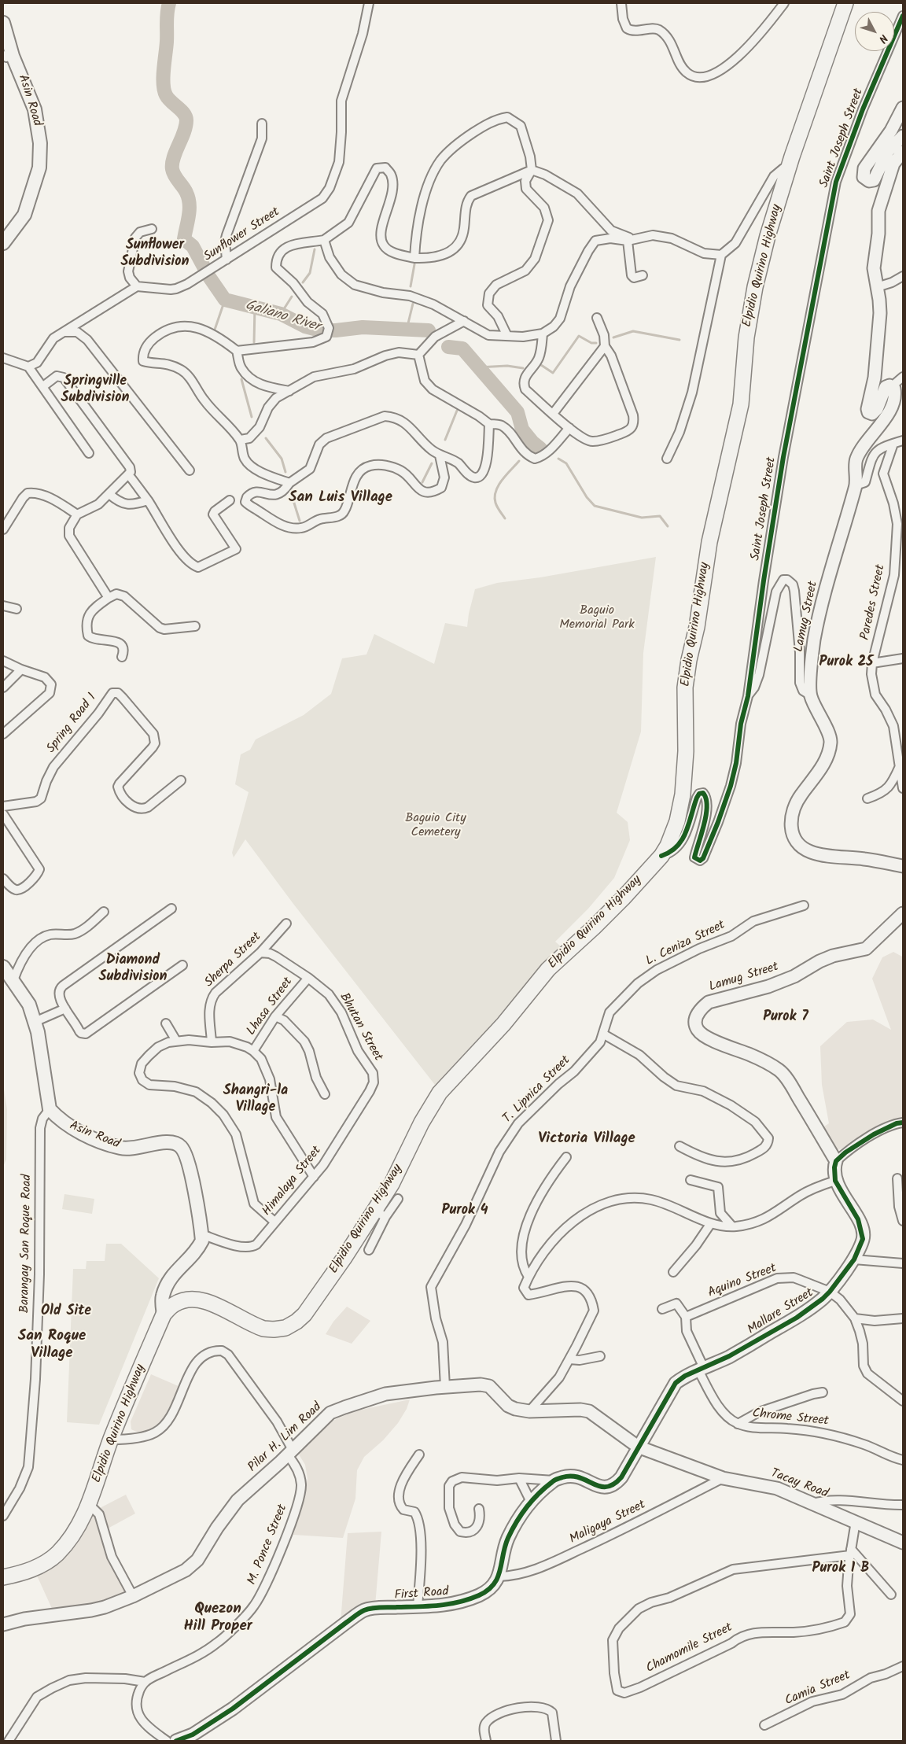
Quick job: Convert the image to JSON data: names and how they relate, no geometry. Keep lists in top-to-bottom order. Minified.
{"streets":{"highway":["Elpidio Quirino Highway"],"main road":["Asin Road"],"street":["Saint Joseph Street","Sunflower Street","Paredes Street","Lamug Street","Spring Road 1","L. Ceniza Street","Sherpa Street","Lhasa Street","Bhutan Street","T. Lipnica Street","Himalaya Street","Barangay San Roque Road","Aquino Street","Mallare Street","Chrome Street","Pilar H. Lim Road","Tacay Road","Maligaya Street","M. Ponce Street","First Road","Chamomile Street","Camia Street"]},"crossings":[["Asin Road","Elpidio Quirino Highway"],["Asin Road","Himalaya Street"],["Asin Road","Barangay San Roque Road"],["Saint Joseph Street","Elpidio Quirino Highway"],["Elpidio Quirino Highway","M. Ponce Street"],["L. Ceniza Street","T. Lipnica Street"],["Sherpa Street","Bhutan Street"],["Lhasa Street","Bhutan Street"],["Bhutan Street","Himalaya Street"],["T. Lipnica Street","Pilar H. Lim Road"],["Aquino Street","Mallare Street"],["Mallare Street","Chrome Street"],["Mallare Street","Pilar H. Lim Road"],["Mallare Street","Tacay Road"],["Pilar H. Lim Road","Tacay Road"],["Pilar H. Lim Road","M. Ponce Street"],["Tacay Road","Maligaya Street"],["Tacay Road","Chamomile Street"],["Maligaya Street","First Road"]],"districts":["Sunflower Subdivision","Springville Subdivision","San Luis Village","Purok 25","Diamond Subdivision","Purok 7","Shangri-la Village","Victoria Village","Purok 4","Old Site","San Roque Village","Purok 1 B","Quezon Hill Proper"],"water":["Galiano River"],"parks":["Baguio Memorial Park","Baguio City Cemetery"],"north":"bottom right"}
